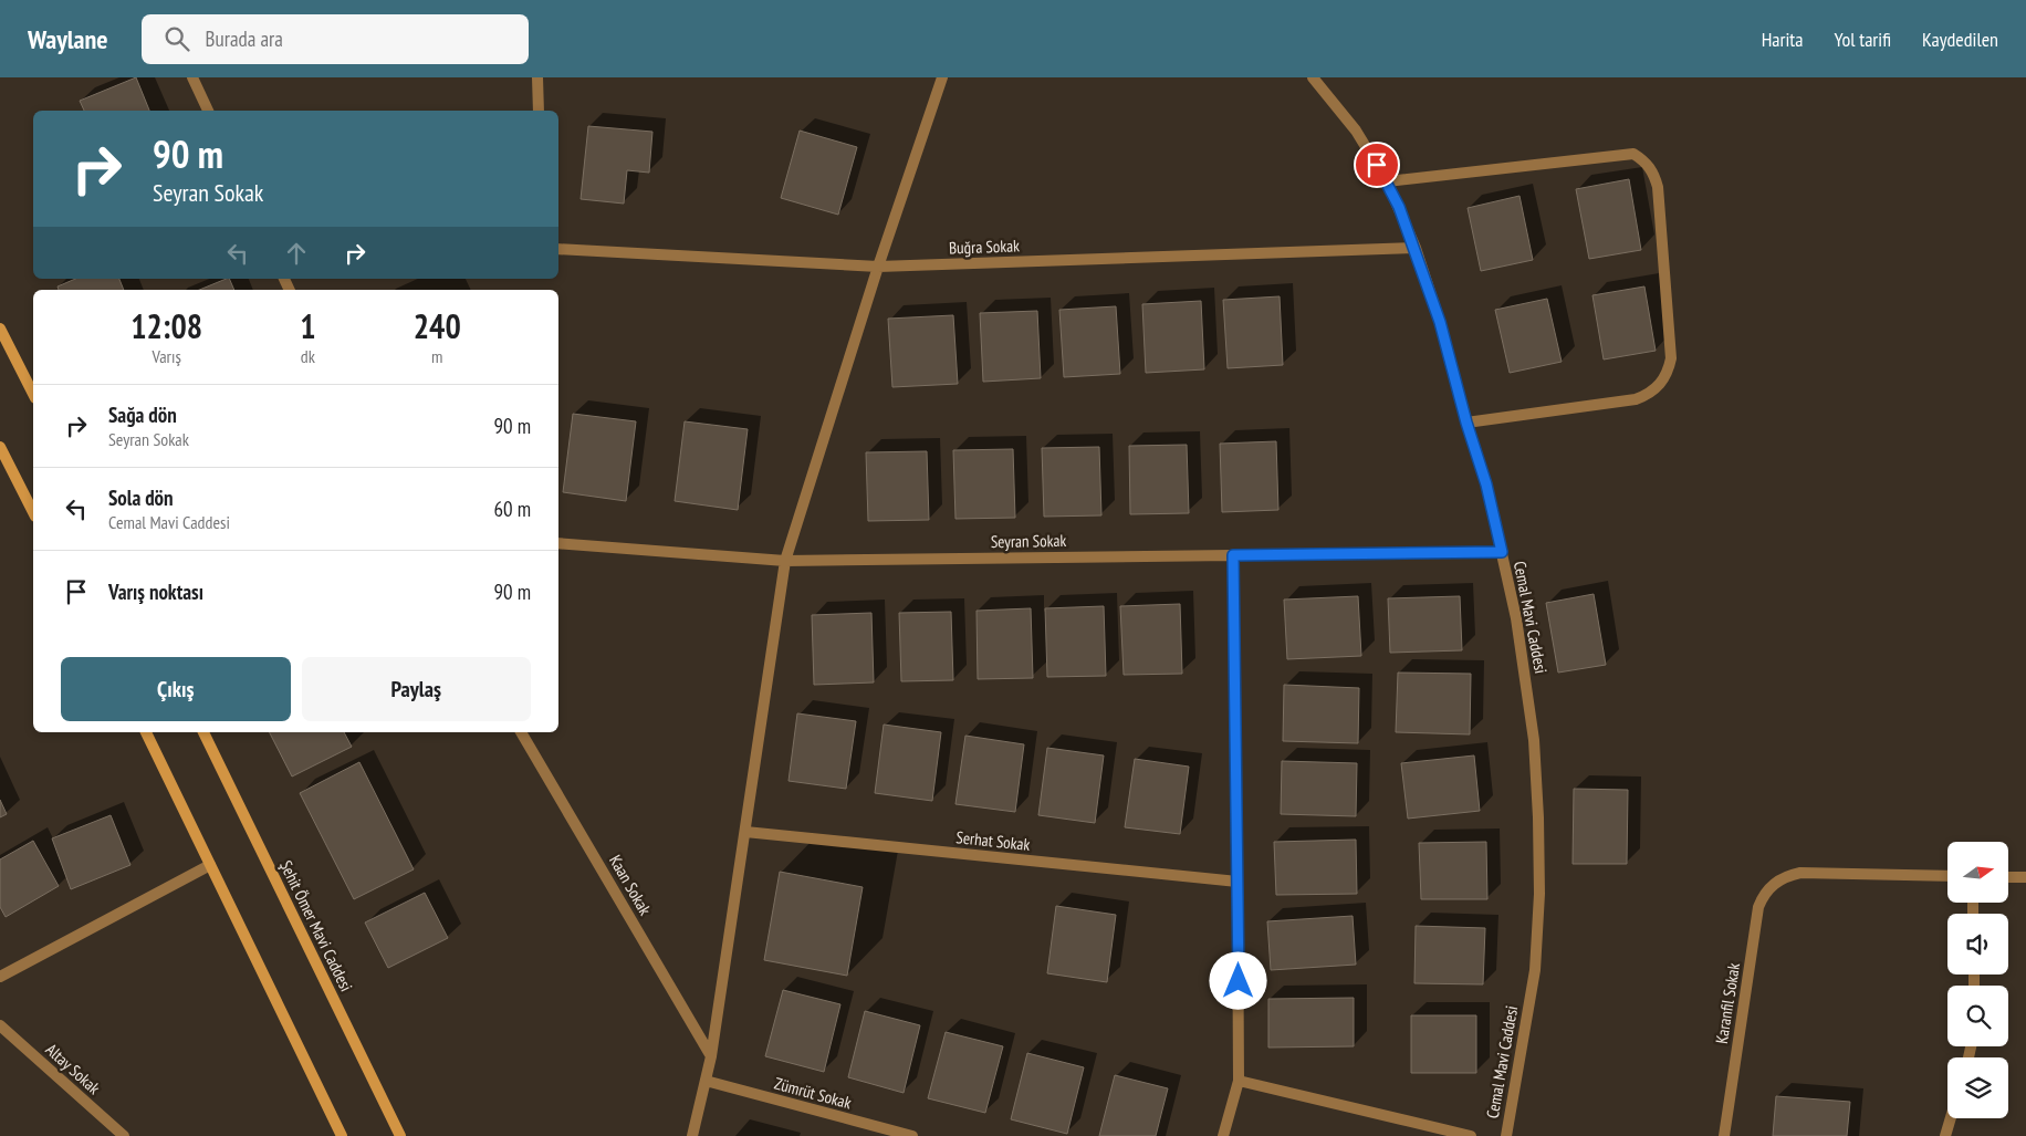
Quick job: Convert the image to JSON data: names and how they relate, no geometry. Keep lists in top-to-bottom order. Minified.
{"streets":{"main road":["Şehit Ömer Mavi Caddesi"],"street":["Buğra Sokak","Seyran Sokak","Cemal Mavi Caddesi","Serhat Sokak","Kaan Sokak","Karanfil Sokak","Altay Sokak","Zümrüt Sokak"]},"crossings":[["Buğra Sokak","Cemal Mavi Caddesi"],["Seyran Sokak","Cemal Mavi Caddesi"]],"north":"right","page":{"header":"Waylane","search":"Burada ara","nav":["Harita","Yol tarifi","Kaydedilen"],"turn":["90 m","Seyran Sokak"],"eta":["12:08","Varış","1","dk","240","m"],"list":[{"name":"Sağa dön","note":"Seyran Sokak","value":"90 m"},{"name":"Sola dön","note":"Cemal Mavi Caddesi","value":"60 m"},{"name":"Varış noktası","value":"90 m"}],"buttons":["Çıkış","Paylaş"]}}
